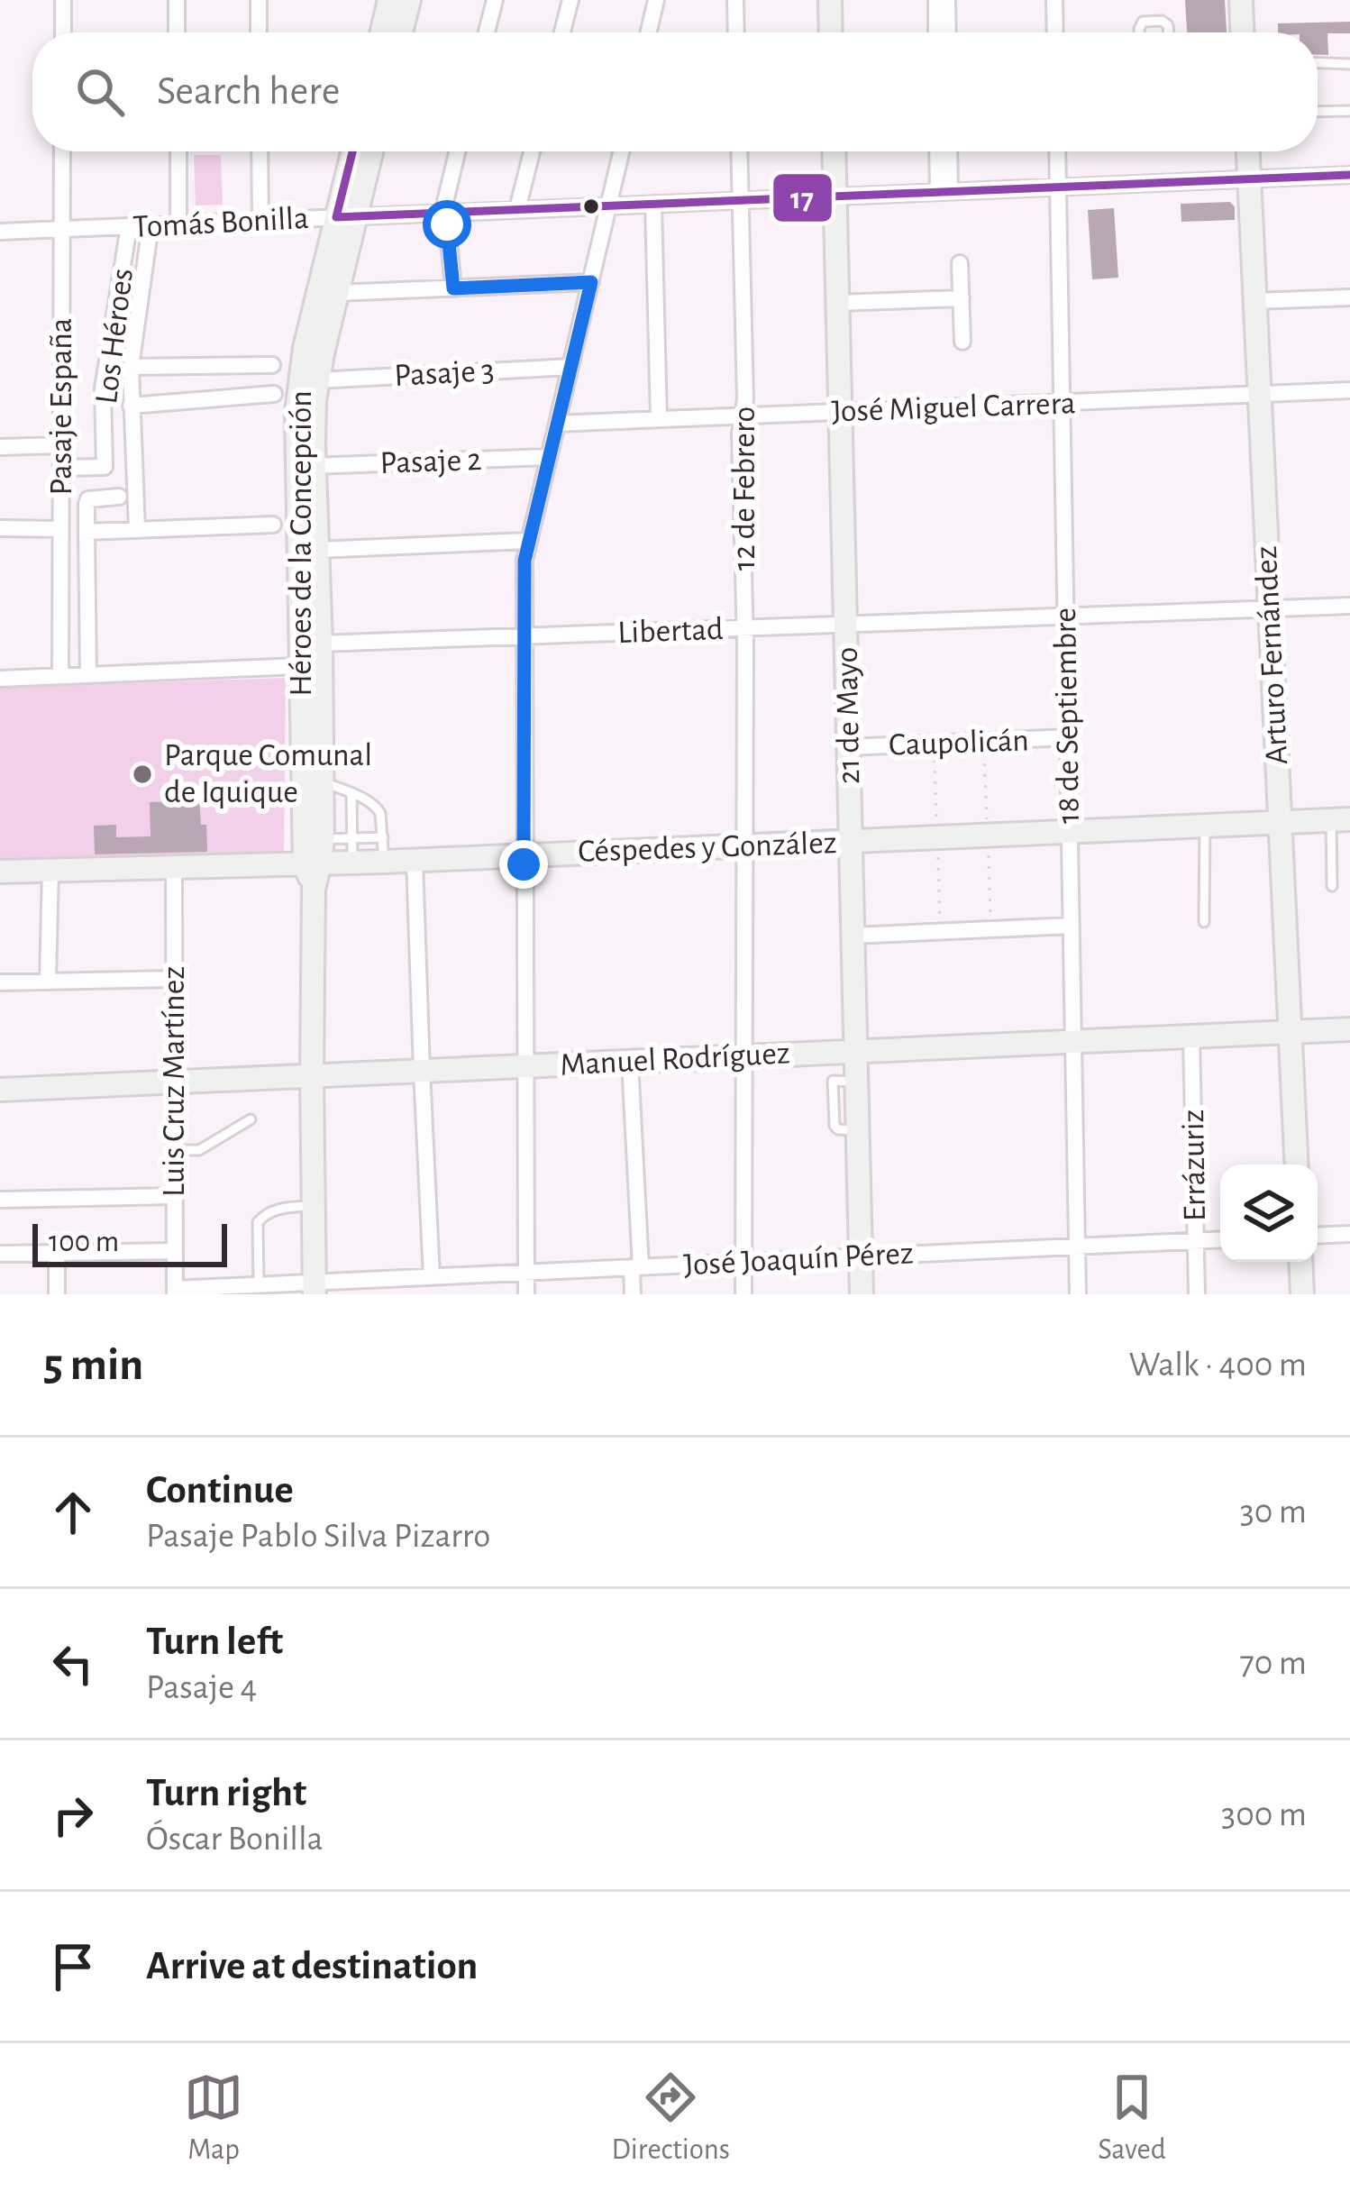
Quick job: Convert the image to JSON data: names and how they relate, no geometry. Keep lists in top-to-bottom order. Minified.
{"streets":{"street":["Tomás Bonilla","Los Héroes","Pasaje 3","Pasaje España","José Miguel Carrera","Pasaje 2","12 de Febrero","Héroes de la Concepción","Libertad","Arturo Fernández","21 de Mayo","18 de Septiembre","Caupolicán","Céspedes y González","Manuel Rodríguez","Luis Cruz Martínez","Errázuriz","José Joaquín Pérez"]},"crossings":[["Tomás Bonilla","Los Héroes"],["Tomás Bonilla","Pasaje España"],["Tomás Bonilla","12 de Febrero"],["Tomás Bonilla","Héroes de la Concepción"],["Tomás Bonilla","Arturo Fernández"],["Tomás Bonilla","21 de Mayo"],["Tomás Bonilla","18 de Septiembre"],["Pasaje 3","Héroes de la Concepción"],["José Miguel Carrera","12 de Febrero"],["José Miguel Carrera","Arturo Fernández"],["José Miguel Carrera","21 de Mayo"],["José Miguel Carrera","18 de Septiembre"],["Pasaje 2","Héroes de la Concepción"],["12 de Febrero","Libertad"],["12 de Febrero","Céspedes y González"],["12 de Febrero","Manuel Rodríguez"],["12 de Febrero","José Joaquín Pérez"],["Héroes de la Concepción","Libertad"],["Héroes de la Concepción","Céspedes y González"],["Héroes de la Concepción","Manuel Rodríguez"],["Héroes de la Concepción","José Joaquín Pérez"],["Libertad","Arturo Fernández"],["Libertad","21 de Mayo"],["Libertad","18 de Septiembre"],["Arturo Fernández","Céspedes y González"],["Arturo Fernández","Manuel Rodríguez"],["21 de Mayo","Caupolicán"],["21 de Mayo","Céspedes y González"],["21 de Mayo","Manuel Rodríguez"],["21 de Mayo","José Joaquín Pérez"],["18 de Septiembre","Caupolicán"],["18 de Septiembre","Céspedes y González"],["18 de Septiembre","Manuel Rodríguez"],["18 de Septiembre","José Joaquín Pérez"],["Céspedes y González","Luis Cruz Martínez"],["Manuel Rodríguez","Luis Cruz Martínez"],["Manuel Rodríguez","Errázuriz"],["Luis Cruz Martínez","José Joaquín Pérez"],["Errázuriz","José Joaquín Pérez"]],"places":["Parque Comunal de Iquique"],"lines":["transit line 17"],"scale_bar":"100 m","page":{"search":"Search here","scale":"100 m","heading":["5 min","Walk · 400 m"],"list":[["Continue","Pasaje Pablo Silva Pizarro","30 m"],["Turn left","Pasaje 4","70 m"],["Turn right","Óscar Bonilla","300 m"],"Arrive at destination"],"nav":["Map","Directions","Saved"]}}
